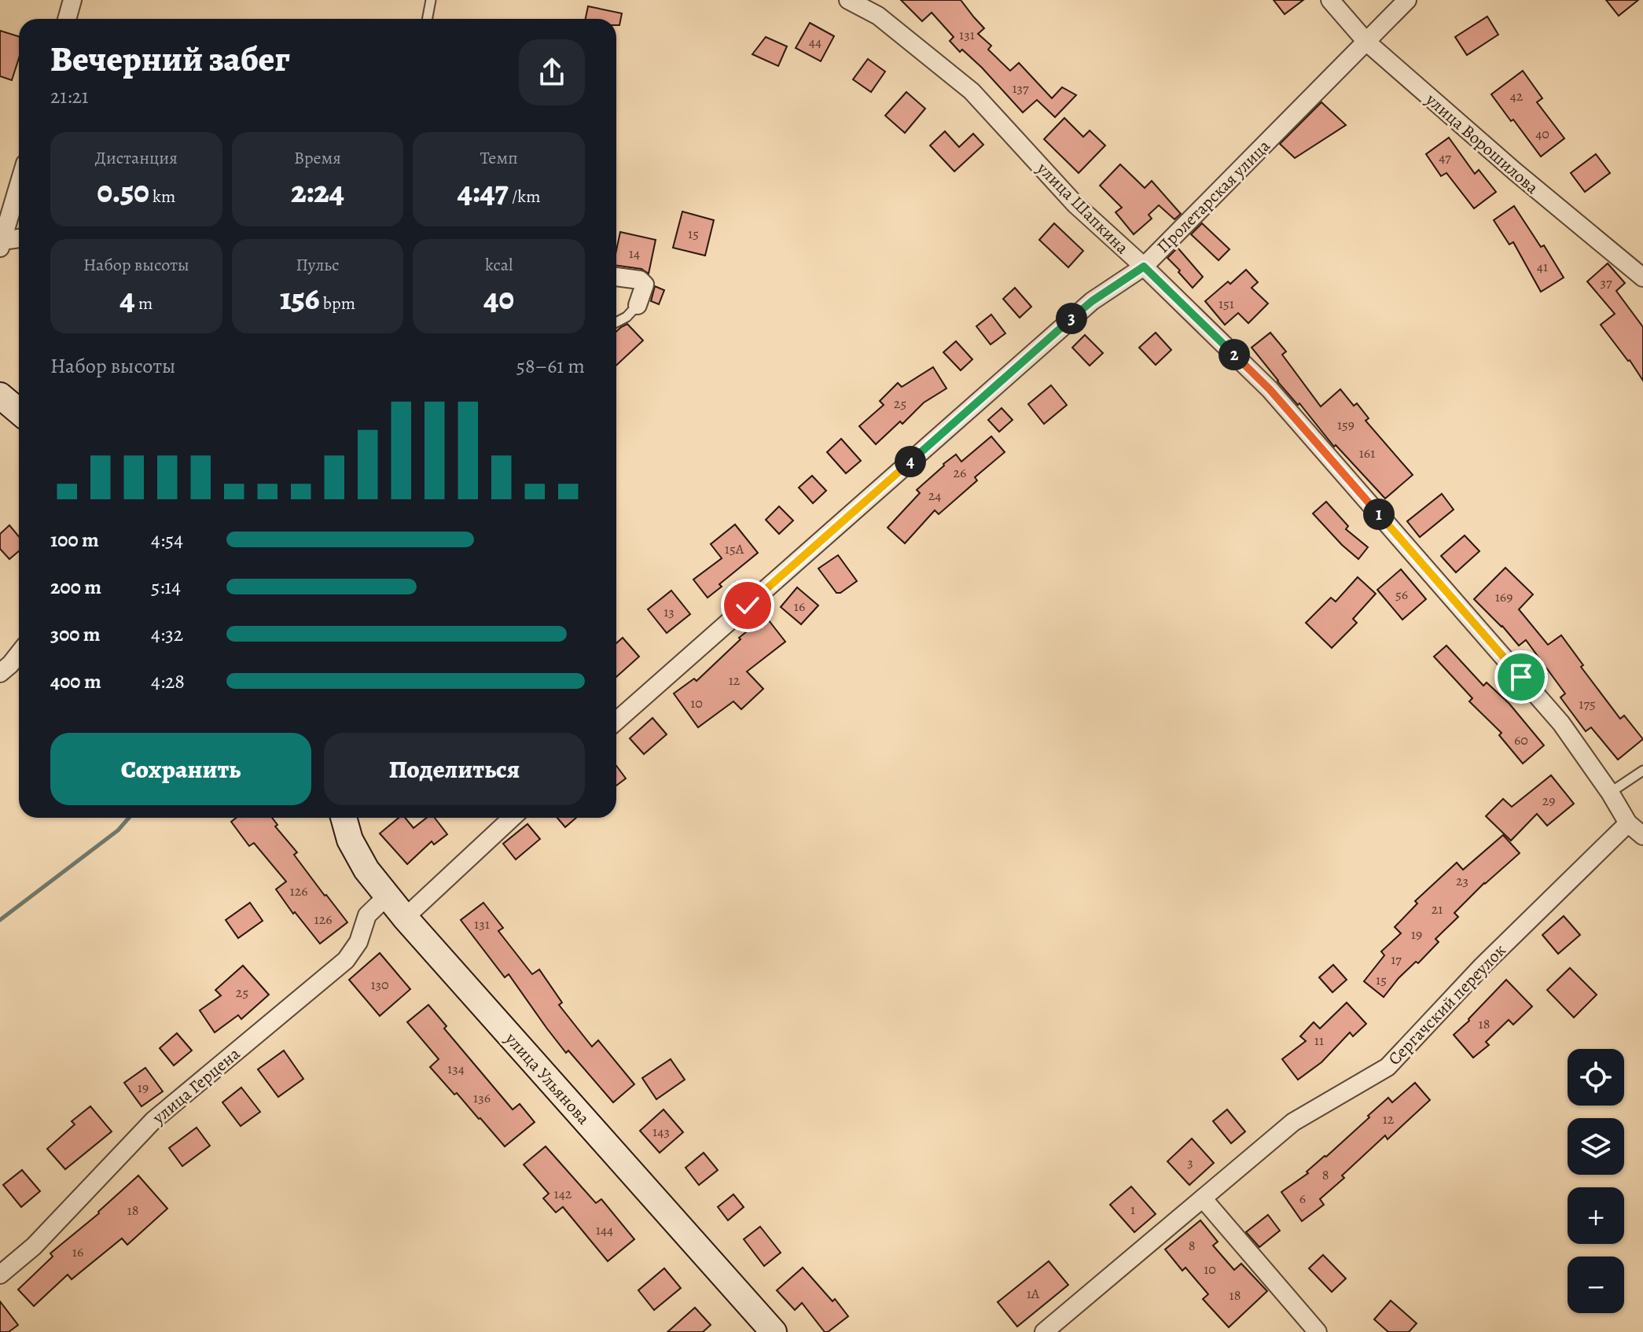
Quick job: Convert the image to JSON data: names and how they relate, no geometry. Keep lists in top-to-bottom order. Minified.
{"streets":{"main road":["улица Ульянова"],"street":["улица Ворошилова","Пролетарская улица","улица Шапкина","Сергачский переулок","улица Герцена"]},"crossings":[["улица Ворошилова","Пролетарская улица"],["Пролетарская улица","улица Шапкина"],["улица Шапкина","Сергачский переулок"],["улица Ульянова","улица Герцена"]],"house_numbers":["131","44","137","42","40","47","15","14","41","37","151","25","159","161","26","24","15А","56","169","16","13","12","10","175","60","29","23","126","21","126","131","19","17","15","130","25","18","11","134","19","136","12","143","3","8","142","6","1","18","144","8","16","10","1А","18"],"page":{"heading":["Вечерний забег","21:21"],"stats":[["Дистанция","0.50 km"],["Время","2:24"],["Темп","4:47 /km"],["Набор высоты","4 m"],["Пульс","156 bpm"],["kcal","40"]],"pins":["3","2","4","1"],"chart":["Набор высоты","58–61 m"],"list":[{"name":"100 m","note":"4:54"},{"name":"200 m","note":"5:14"},{"name":"300 m","note":"4:32"},{"name":"400 m","note":"4:28"}],"buttons":["Сохранить","Поделиться"],"map_buttons":["+","−"]}}
